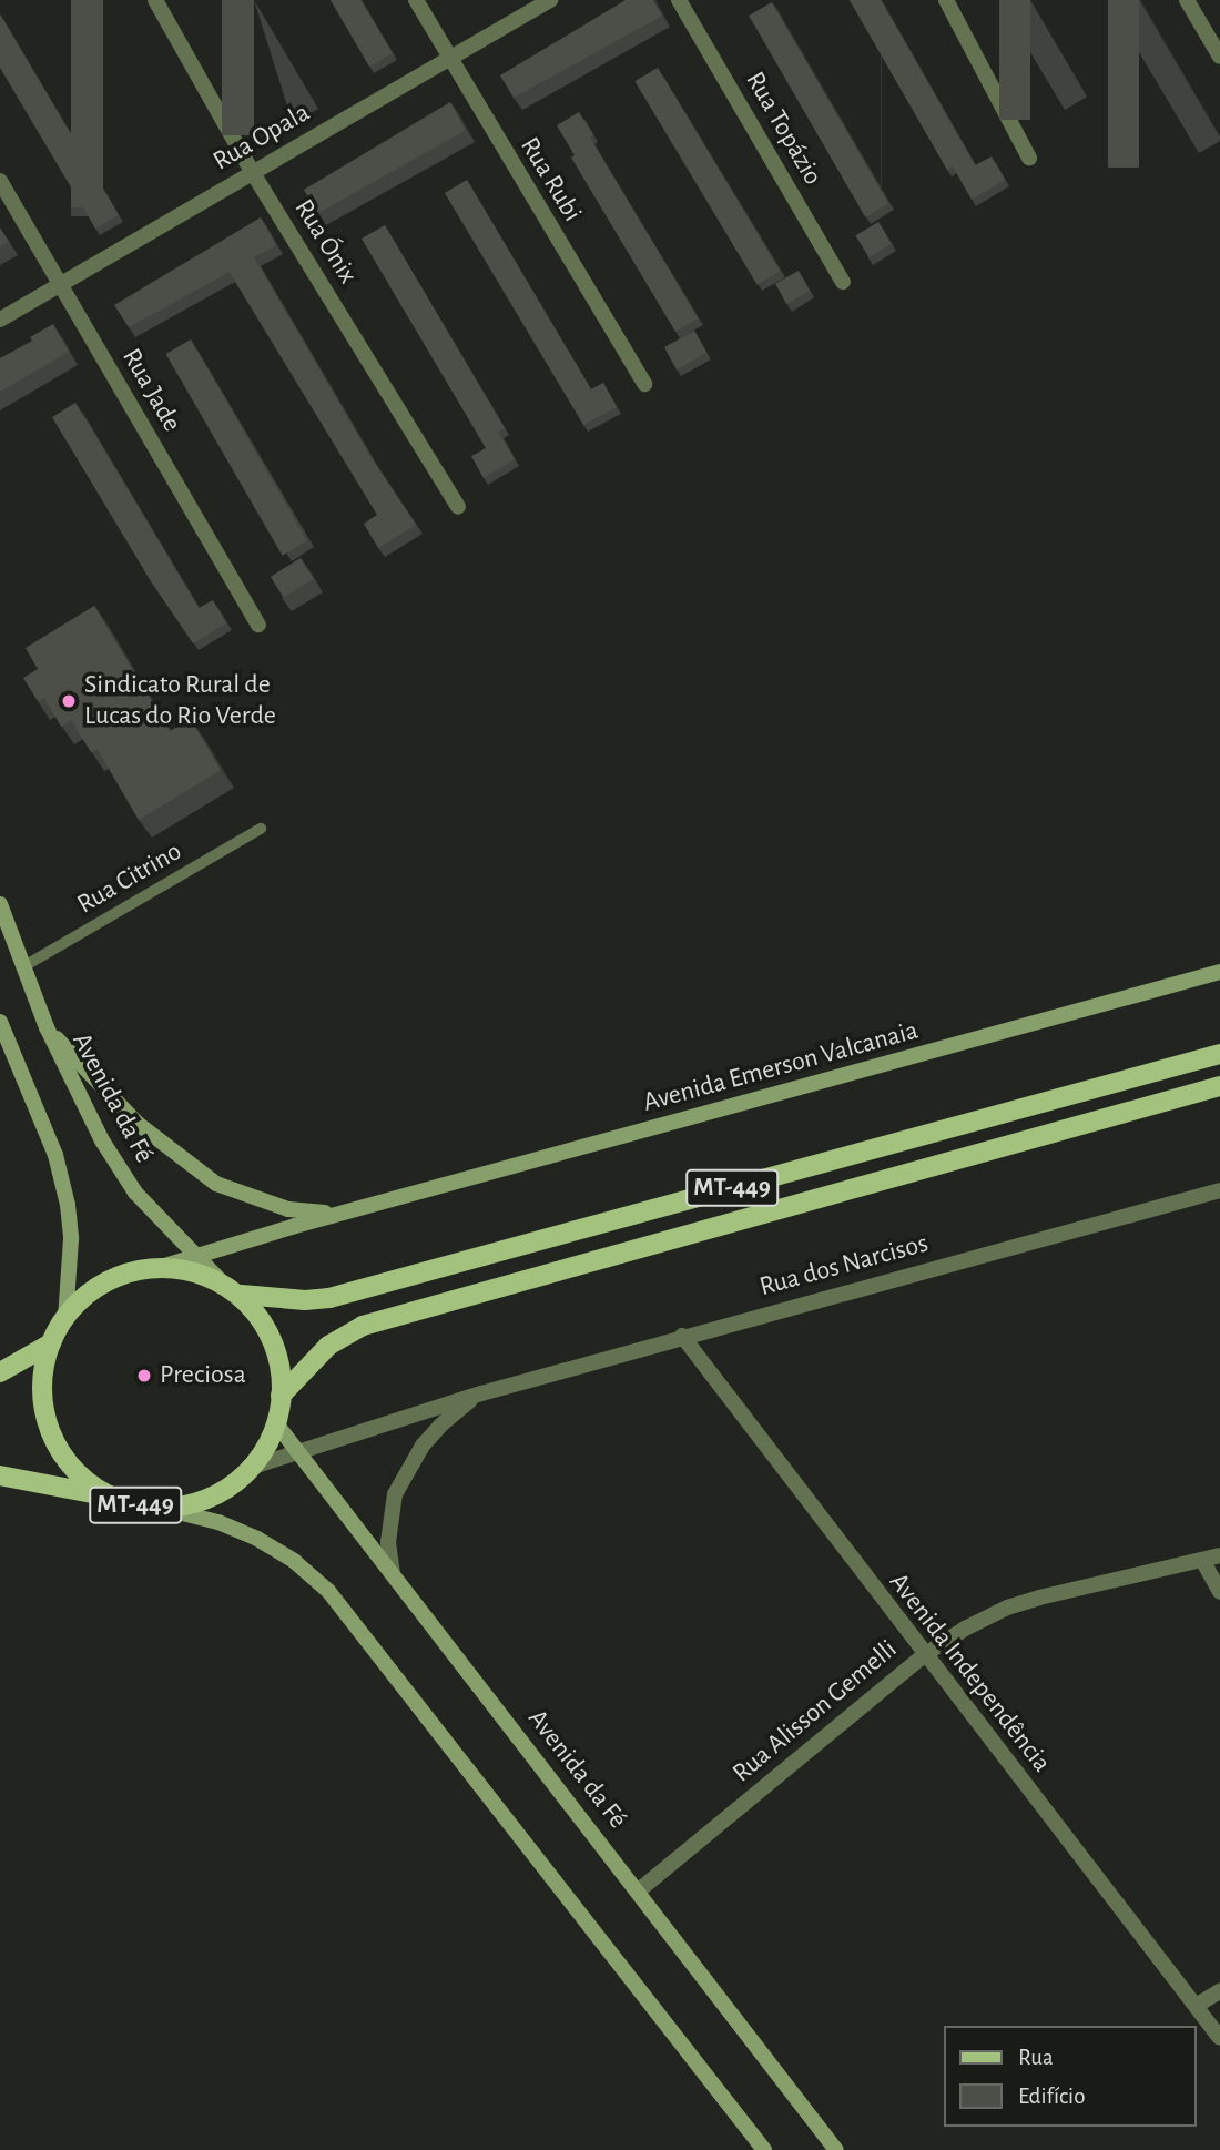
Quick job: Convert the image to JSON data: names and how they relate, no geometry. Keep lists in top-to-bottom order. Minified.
{"streets":{"main road":["Avenida Emerson Valcanaia","Avenida da Fé","MT-449"],"street":["Rua Topázio","Rua Opala","Rua Rubi","Rua Ónix","Rua Jade","Rua dos Narcisos","Avenida Independência","Rua Alisson Gemelli"],"lane":["Rua Citrino"]},"crossings":[["Rua Opala","Rua Rubi"],["Rua Opala","Rua Ónix"],["Rua Opala","Rua Jade"],["Rua Citrino","Avenida da Fé"],["Avenida da Fé","MT-449"],["Avenida da Fé","Rua dos Narcisos"],["Avenida da Fé","Rua Alisson Gemelli"],["MT-449","Rua dos Narcisos"],["Rua dos Narcisos","Avenida Independência"],["Avenida Independência","Rua Alisson Gemelli"]],"places":["Sindicato Rural de Lucas do Rio Verde","Preciosa"],"legend":["Rua","Edifício"]}
